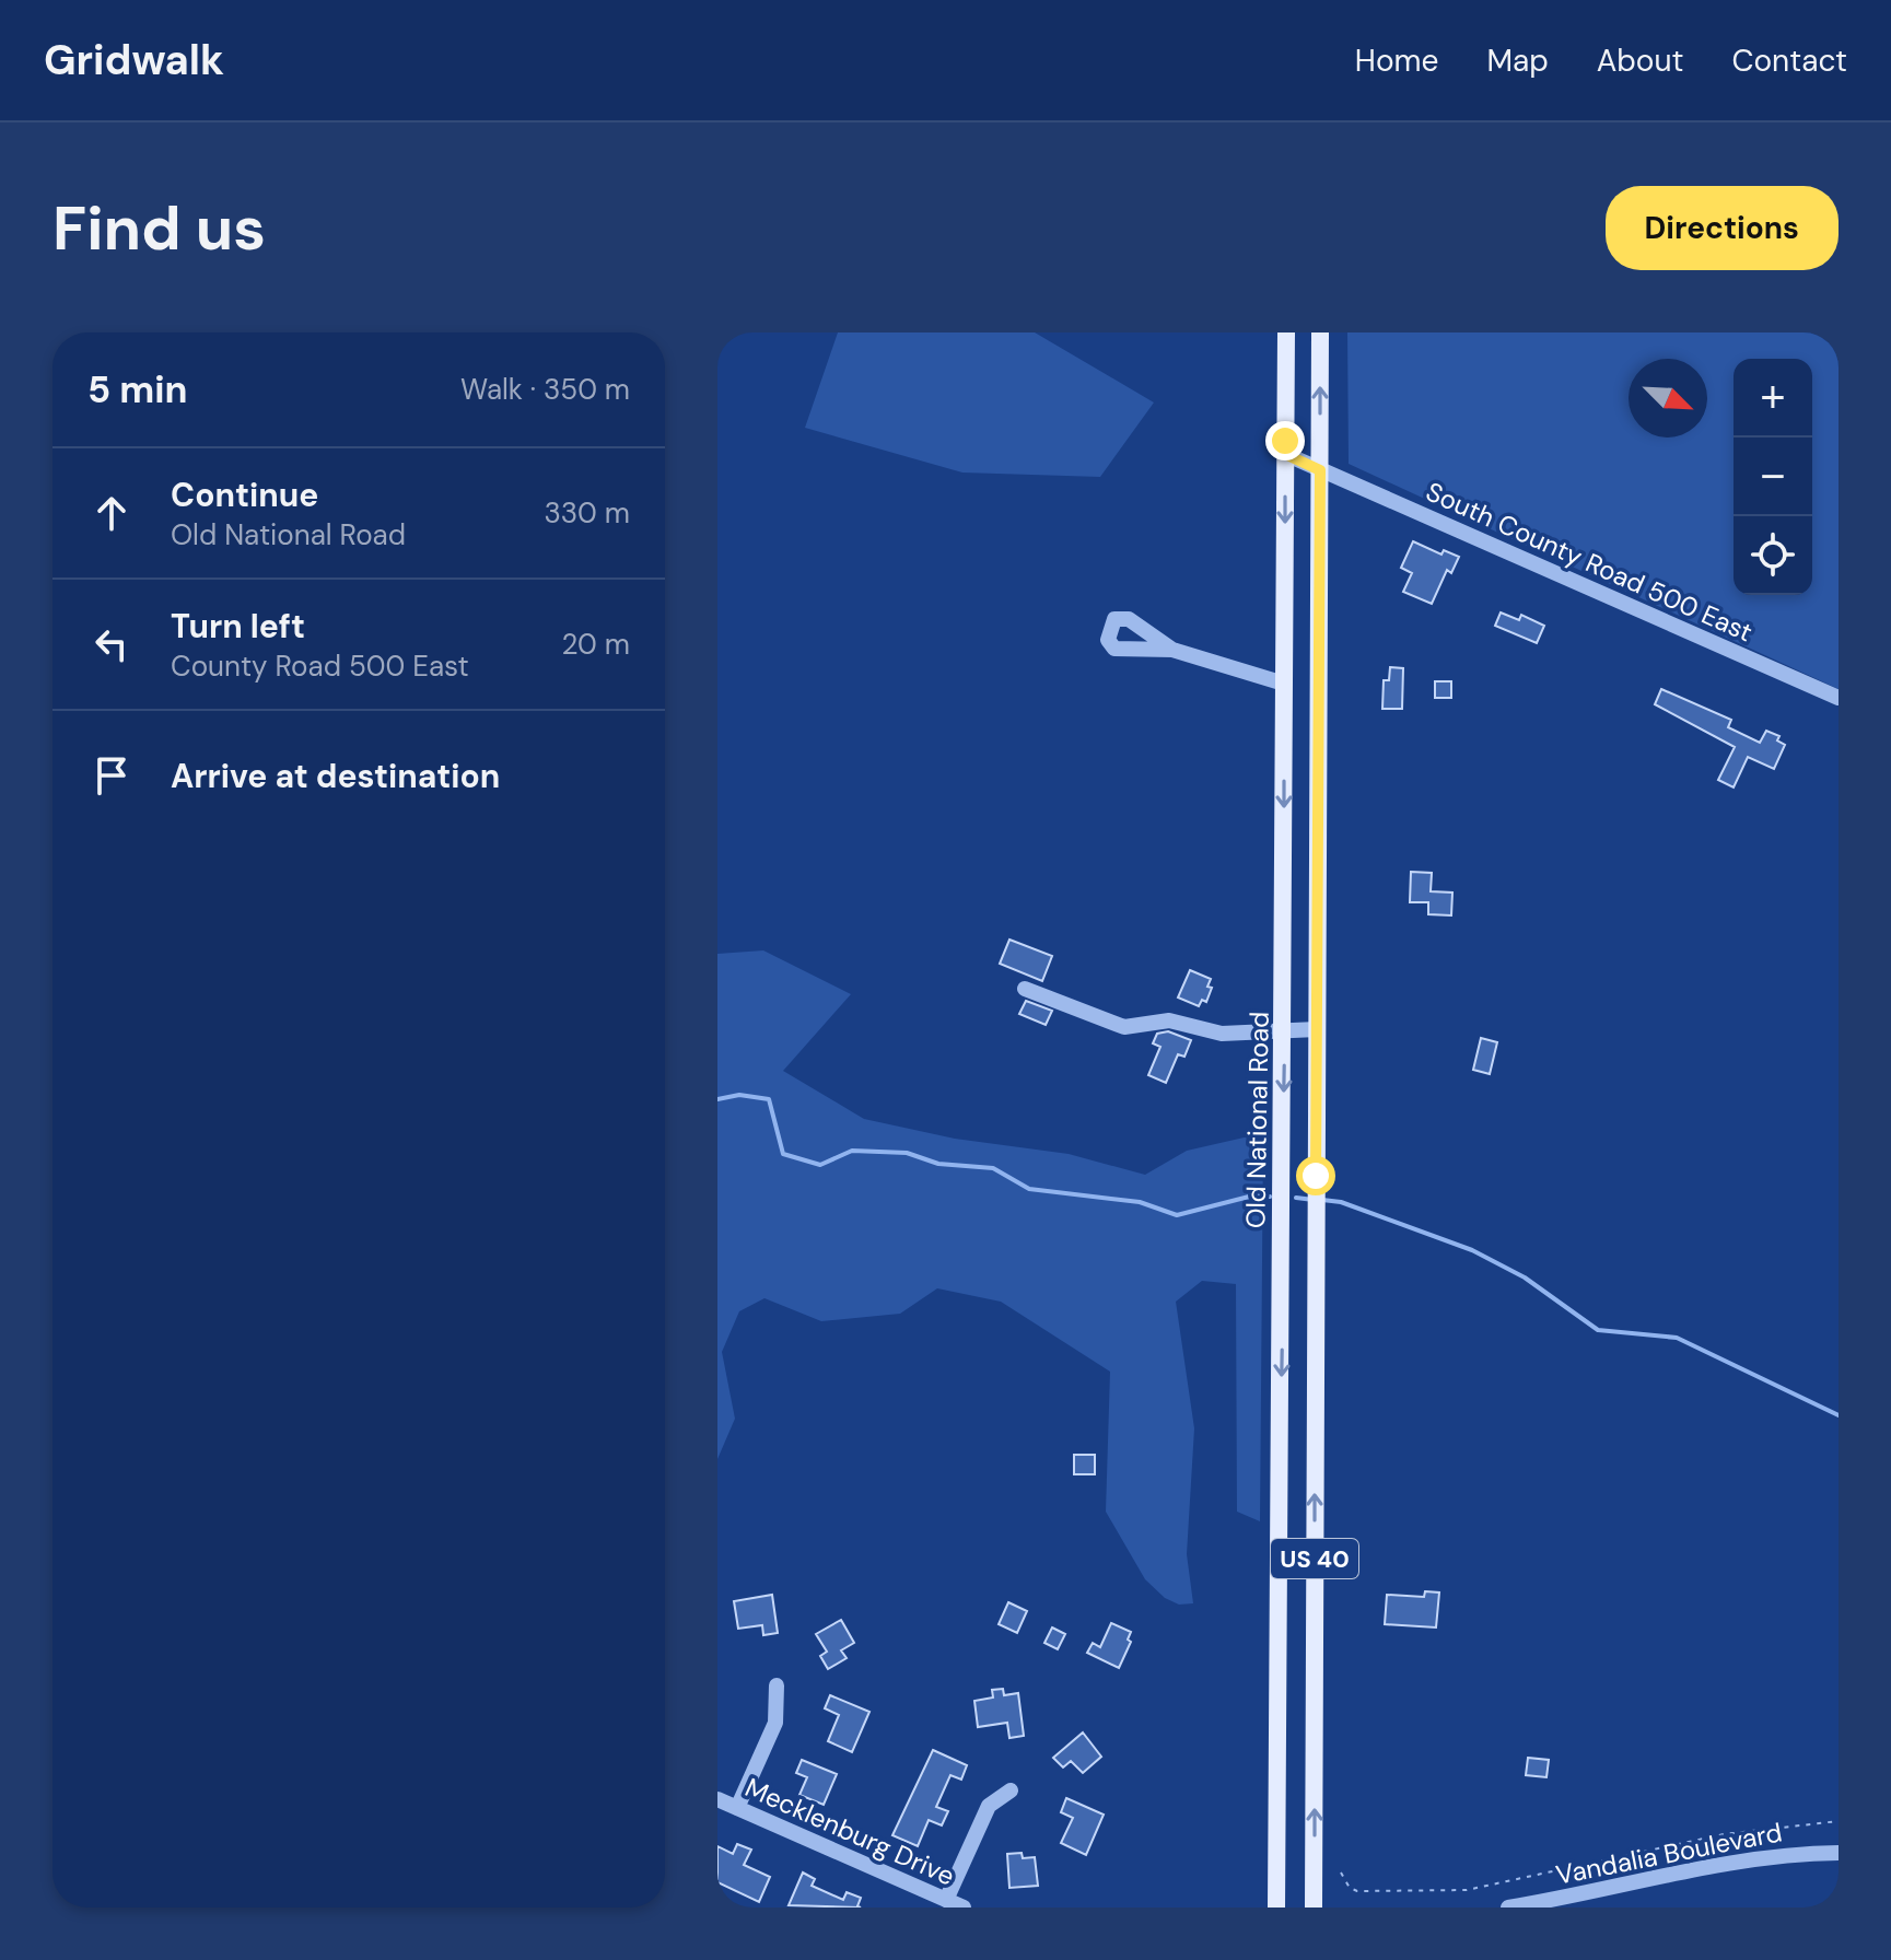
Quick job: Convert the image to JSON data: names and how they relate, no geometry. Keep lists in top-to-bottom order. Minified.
{"streets":{"main road":["Old National Road","US 40"],"street":["South County Road 500 East","Mecklenburg Drive","Vandalia Boulevard"]},"crossings":[["South County Road 500 East","Old National Road"],["South County Road 500 East","US 40"]],"north":"bottom right","page":{"header":"Gridwalk","nav":["Home","Map","About","Contact"],"buttons":"Directions","title":"Find us","heading":["5 min","Walk · 350 m"],"map_buttons":["+","−"],"list":[["Continue","Old National Road","330 m"],["Turn left","County Road 500 East","20 m"],"Arrive at destination"]}}
